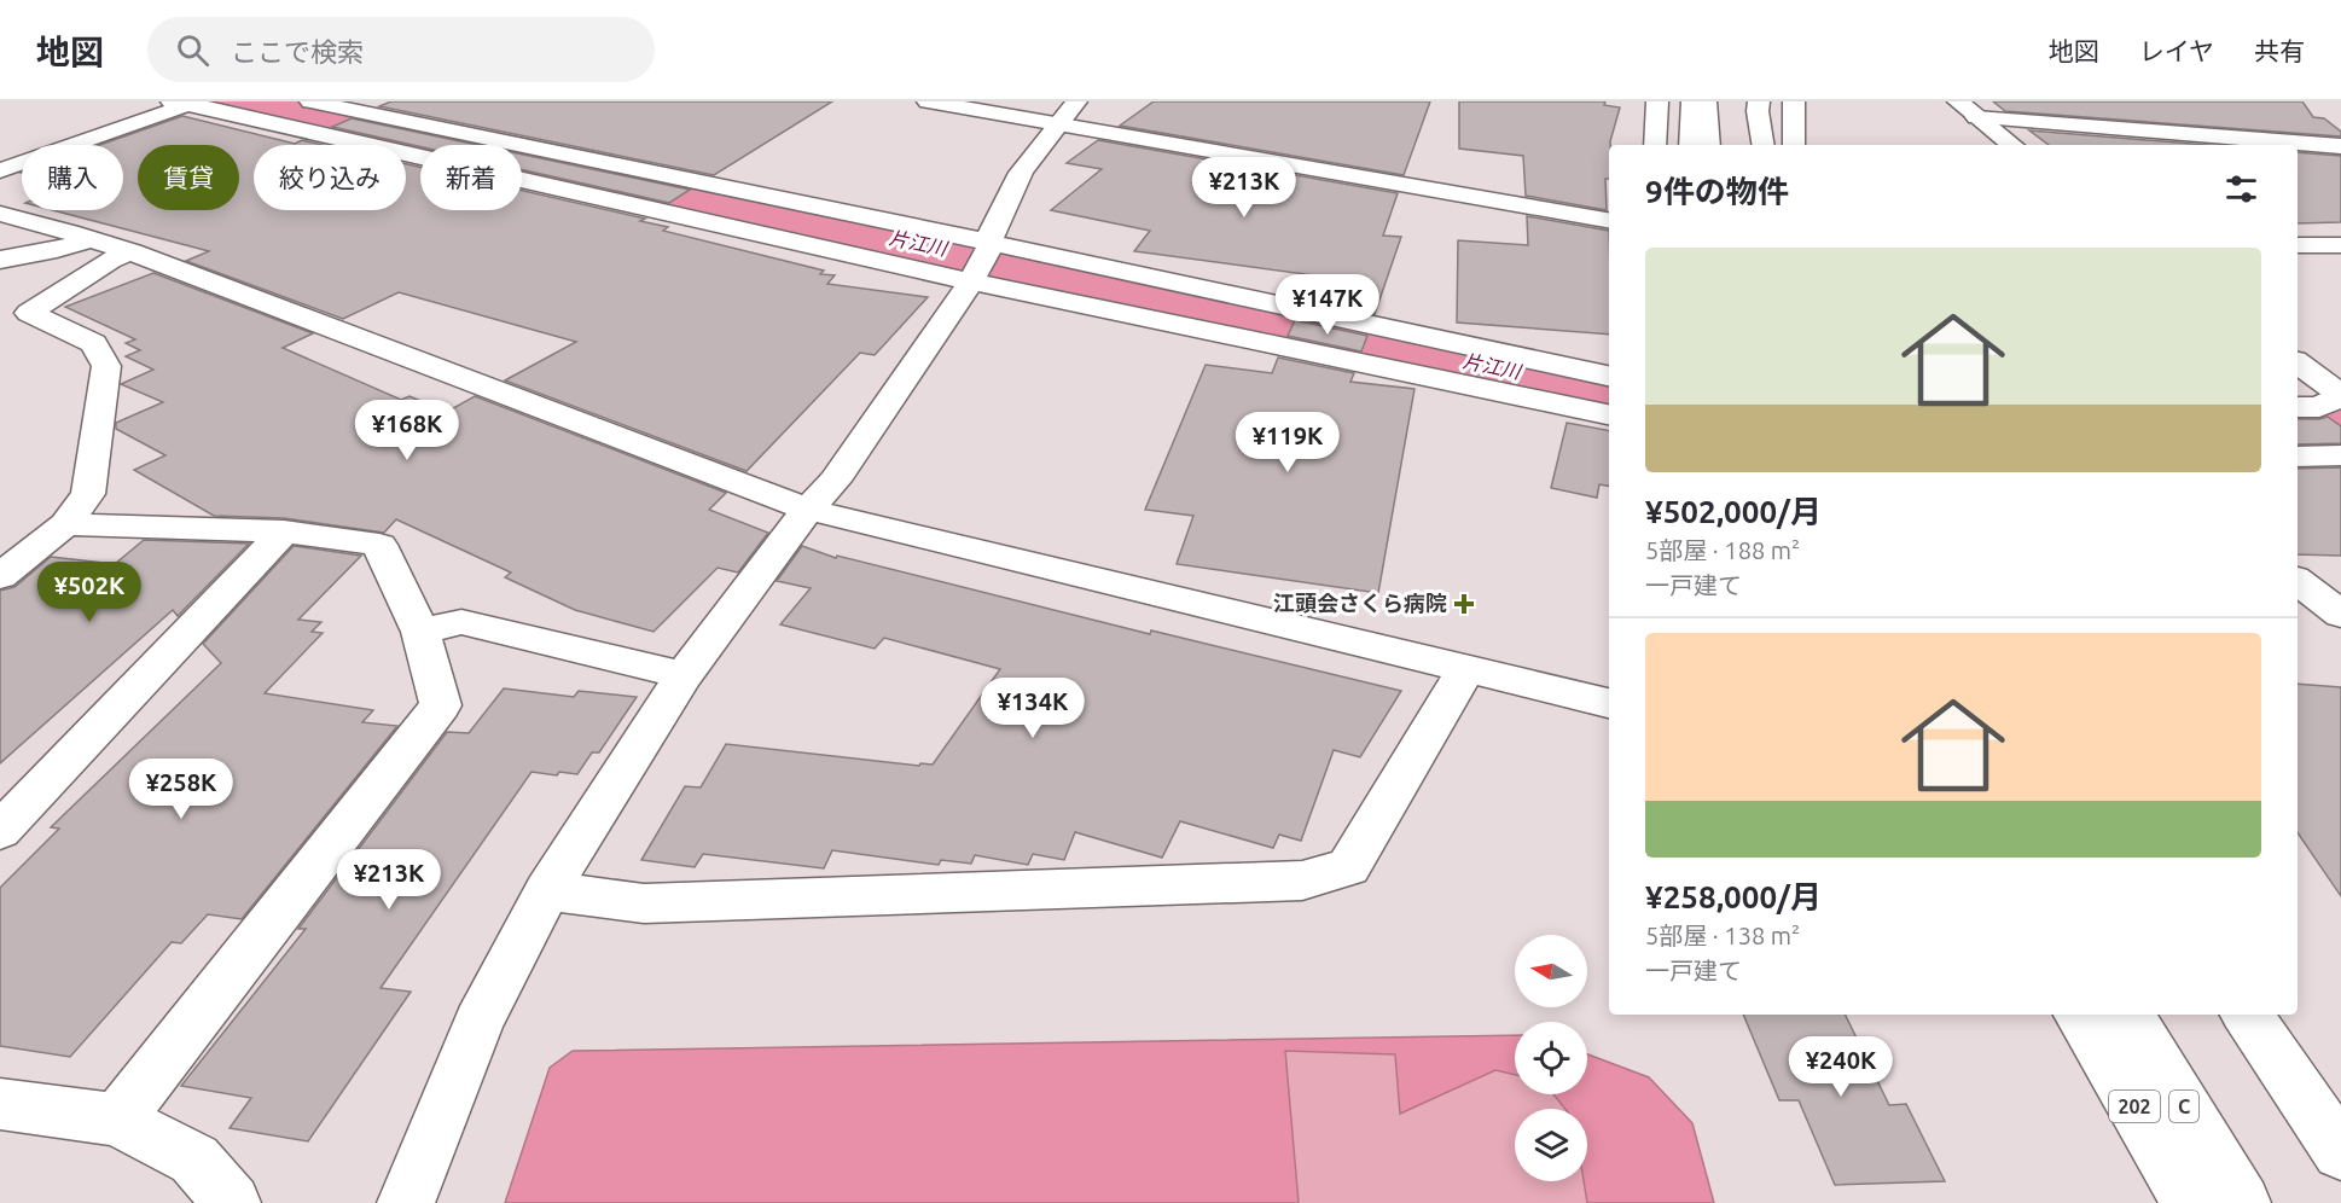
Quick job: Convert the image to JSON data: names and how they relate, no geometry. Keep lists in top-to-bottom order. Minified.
{"streets":{"main road":["202","C"]},"water":["片江川"],"places":{"health":["江頭会さくら病院"]},"north":"left","page":{"header":"地図","search":"ここで検索","nav":["地図","レイヤ","共有"],"chip":["購入","賃貸","絞り込み","新着"],"heading":"9件の物件","price":["¥213K","¥147K","¥168K","¥119K","¥502K","¥134K","¥258K","¥213K","¥240K"],"list":[{"name":"¥502,000/月","note":"5部屋 · 188 m² · 一戸建て"},{"name":"¥258,000/月","note":"5部屋 · 138 m² · 一戸建て"}]}}
